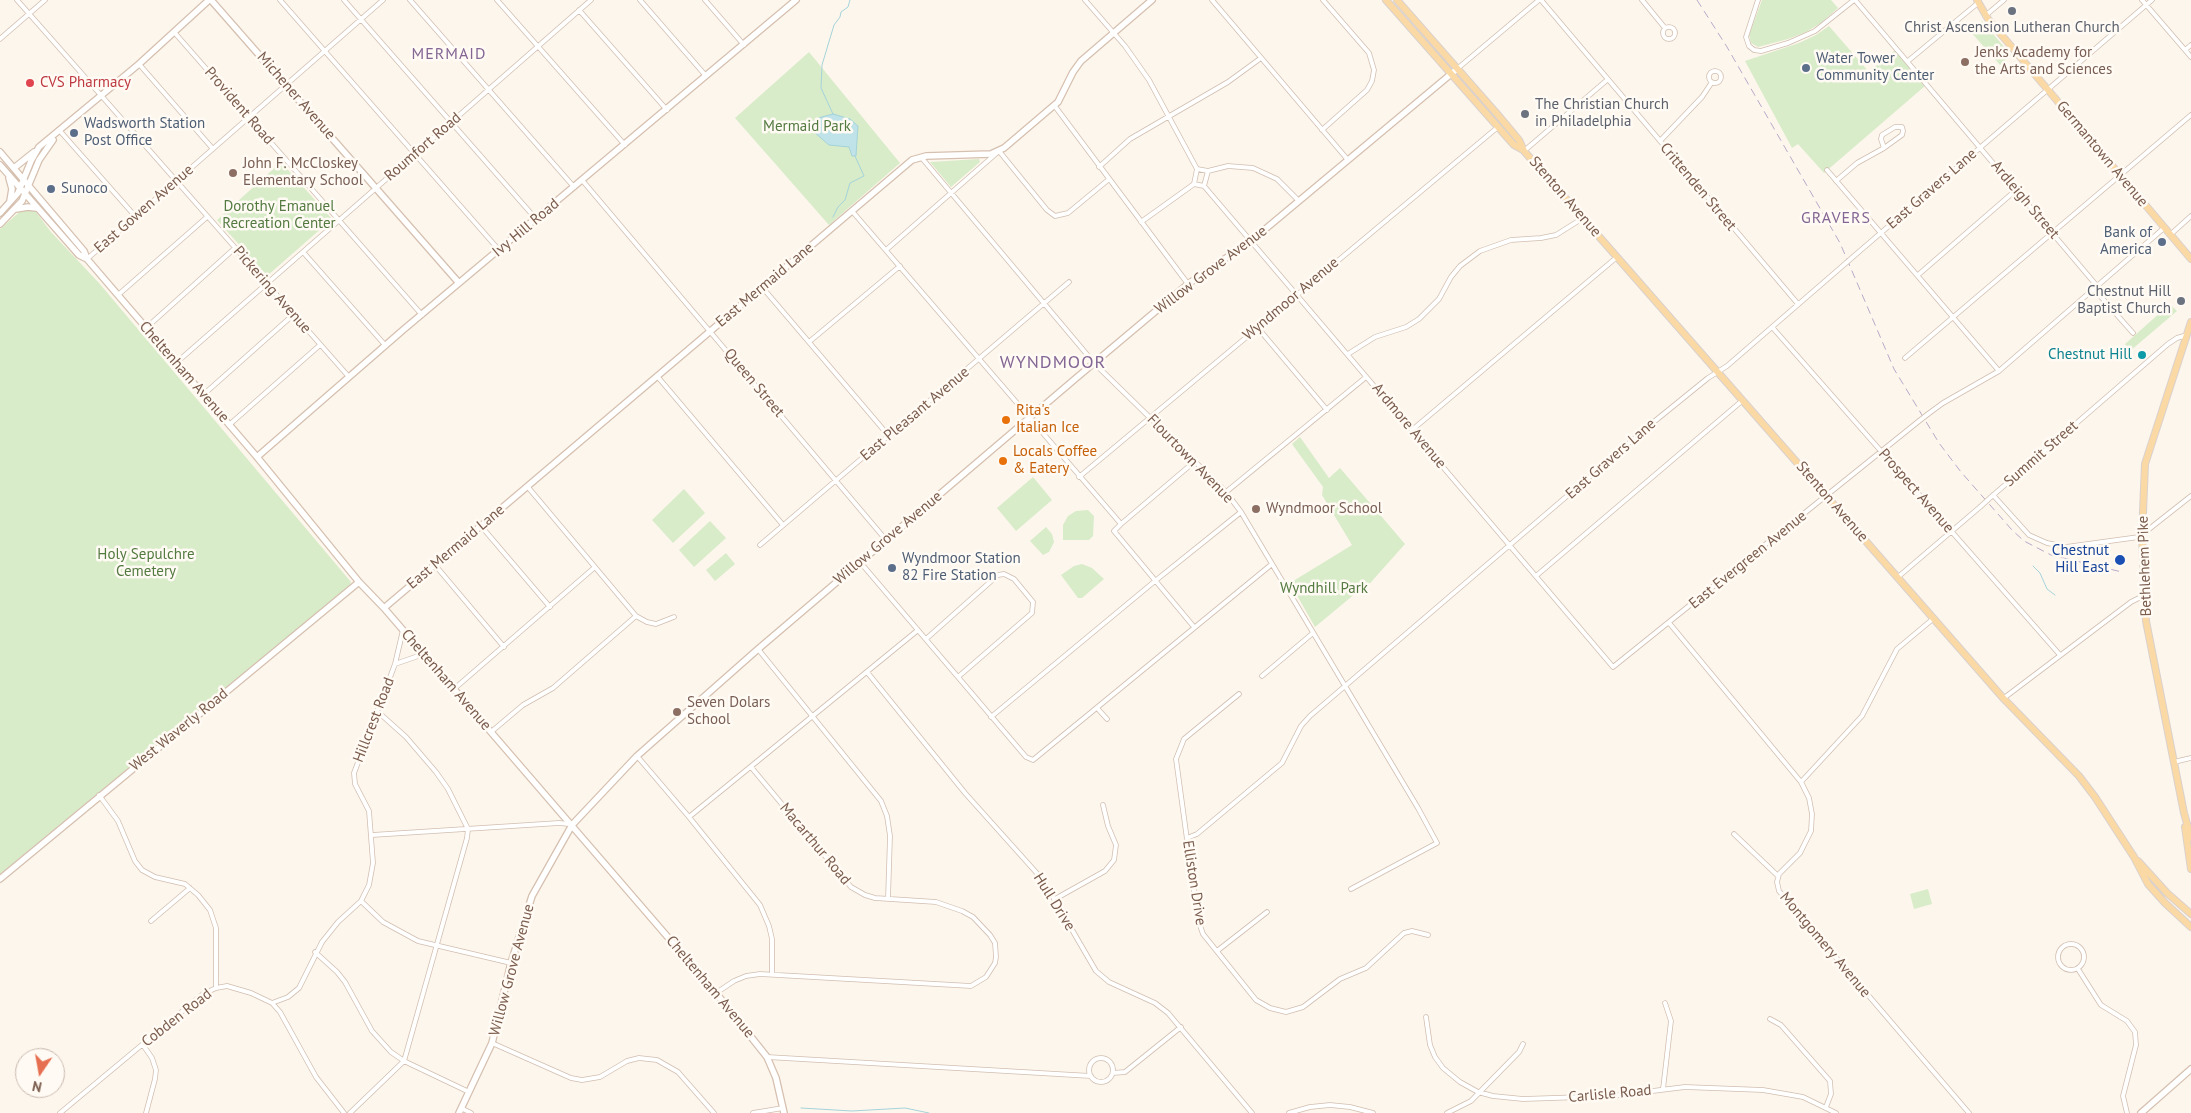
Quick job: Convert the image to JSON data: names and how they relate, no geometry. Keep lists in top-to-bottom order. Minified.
{"streets":{"main road":["Germantown Avenue","Stenton Avenue","Bethlehem Pike"],"street":["Michener Avenue","Provident Road","Roumfort Road","Crittenden Street","East Gravers Lane","Ardleigh Street","East Gowen Avenue","Ivy Hill Road","Willow Grove Avenue","East Mermaid Lane","Pickering Avenue","Wyndmoor Avenue","Cheltenham Avenue","Queen Street","East Pleasant Avenue","Ardmore Avenue","Summit Street","Flourtown Avenue","Prospect Avenue","East Evergreen Avenue","Hillcrest Road","West Waverly Road","Macarthur Road","Elliston Drive","Hull Drive","Montgomery Avenue","Cobden Road","Carlisle Road"]},"crossings":[["Michener Avenue","Roumfort Road"],["Michener Avenue","East Gowen Avenue"],["Michener Avenue","Ivy Hill Road"],["Provident Road","Roumfort Road"],["Provident Road","East Gowen Avenue"],["Provident Road","Ivy Hill Road"],["Roumfort Road","Pickering Avenue"],["Roumfort Road","Cheltenham Avenue"],["Germantown Avenue","East Gravers Lane"],["Germantown Avenue","East Evergreen Avenue"],["Crittenden Street","East Gravers Lane"],["East Gravers Lane","Stenton Avenue"],["East Gravers Lane","Ardleigh Street"],["East Gravers Lane","Ardmore Avenue"],["East Gravers Lane","Flourtown Avenue"],["East Gravers Lane","Prospect Avenue"],["East Gravers Lane","Elliston Drive"],["Stenton Avenue","Willow Grove Avenue"],["Stenton Avenue","Wyndmoor Avenue"],["Stenton Avenue","Summit Street"],["Stenton Avenue","East Evergreen Avenue"],["Ardleigh Street","East Evergreen Avenue"],["East Gowen Avenue","Pickering Avenue"],["East Gowen Avenue","Cheltenham Avenue"],["Ivy Hill Road","Pickering Avenue"],["Ivy Hill Road","Cheltenham Avenue"],["Ivy Hill Road","Queen Street"],["Willow Grove Avenue","Cheltenham Avenue"],["Willow Grove Avenue","Queen Street"],["Willow Grove Avenue","Ardmore Avenue"],["Willow Grove Avenue","Flourtown Avenue"],["East Mermaid Lane","Cheltenham Avenue"],["East Mermaid Lane","Queen Street"],["East Mermaid Lane","Flourtown Avenue"],["Wyndmoor Avenue","Ardmore Avenue"],["Wyndmoor Avenue","Flourtown Avenue"],["Cheltenham Avenue","Hillcrest Road"],["Cheltenham Avenue","West Waverly Road"],["Queen Street","East Pleasant Avenue"],["East Pleasant Avenue","Flourtown Avenue"],["Ardmore Avenue","East Evergreen Avenue"],["Summit Street","Prospect Avenue"],["Summit Street","Bethlehem Pike"],["Prospect Avenue","East Evergreen Avenue"],["East Evergreen Avenue","Montgomery Avenue"],["Hillcrest Road","Cobden Road"]],"districts":["MERMAID","GRAVERS","WYNDMOOR"],"parks":["Mermaid Park","Dorothy Emanuel Recreation Center","Holy Sepulchre Cemetery","Wyndhill Park"],"places":["Christ Ascension Lutheran Church","Jenks Academy for the Arts and Sciences","Water Tower Community Center","CVS Pharmacy","The Christian Church in Philadelphia","Wadsworth Station Post Office","John F. McCloskey Elementary School","Sunoco","Bank of America","Chestnut Hill Baptist Church","Chestnut Hill","Rita's Italian Ice","Locals Coffee & Eatery","Wyndmoor School","Chestnut Hill East","Wyndmoor Station 82 Fire Station","Seven Dolars School"],"north":"bottom"}
